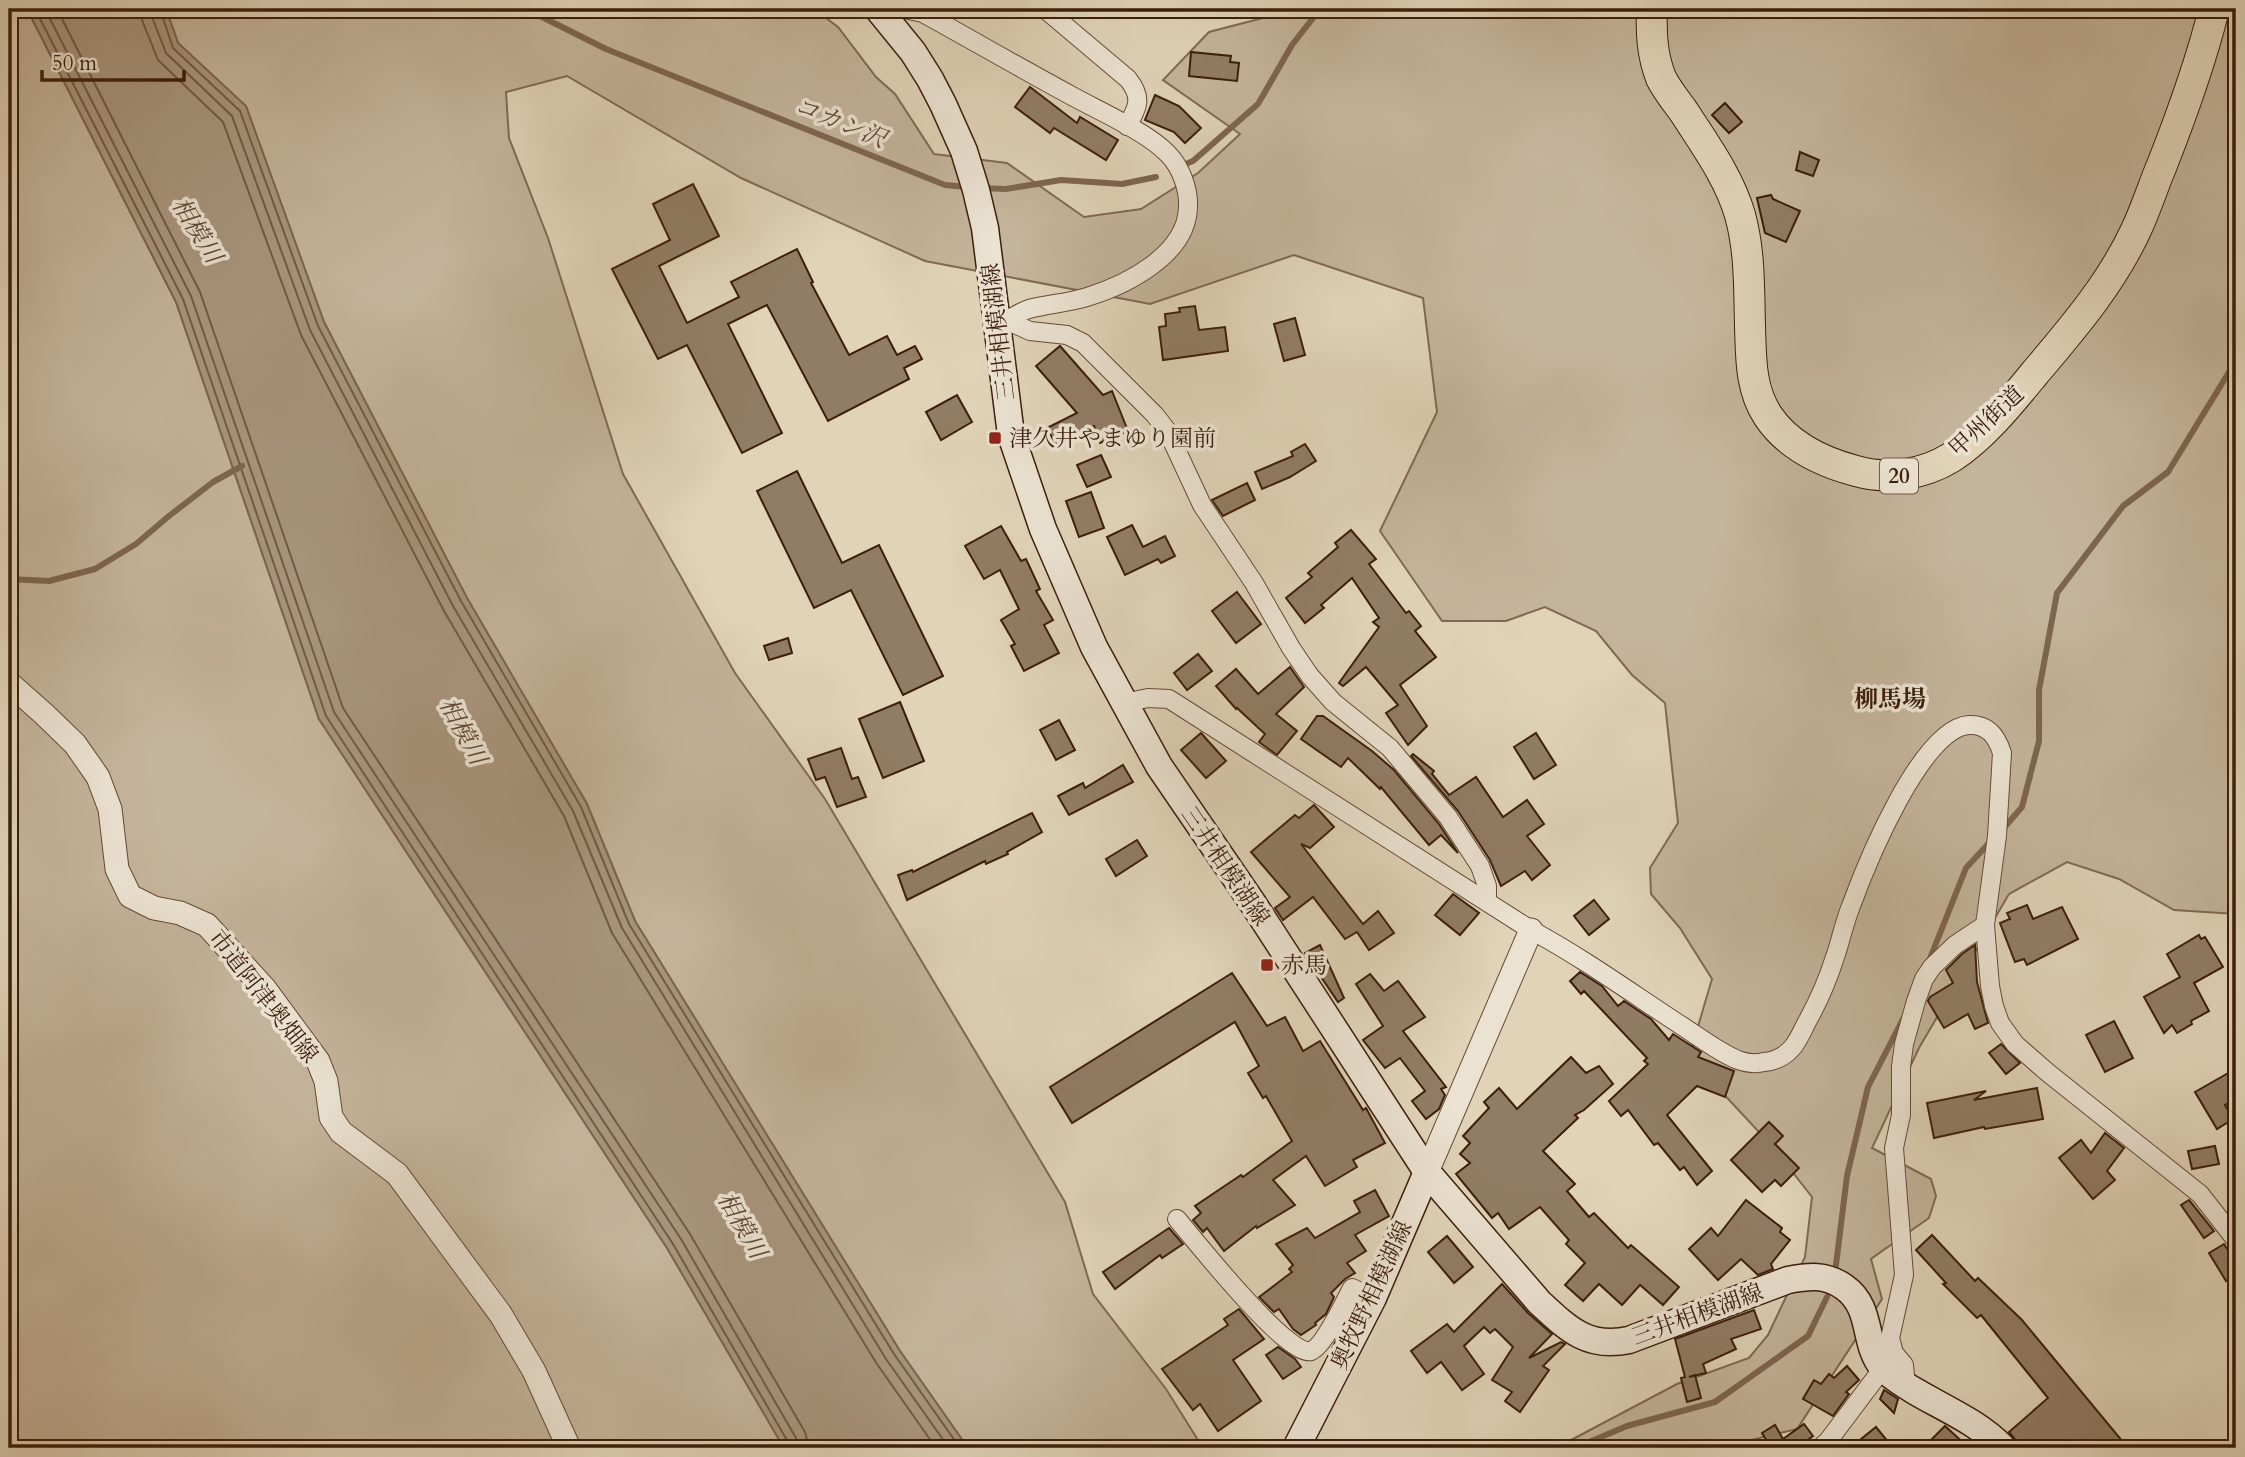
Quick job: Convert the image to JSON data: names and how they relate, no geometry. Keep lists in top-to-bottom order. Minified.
{"streets":{"highway":["甲州街道","20"],"main road":["三井相模湖線","奥牧野相模湖線"],"street":["市道阿津奥畑線"]},"crossings":[["三井相模湖線","奥牧野相模湖線"]],"districts":["柳馬場"],"water":["コカン沢","相模川"],"places":{"transit":["津久井やまゆり園前","赤馬"]},"scale_bar":"50 m"}
